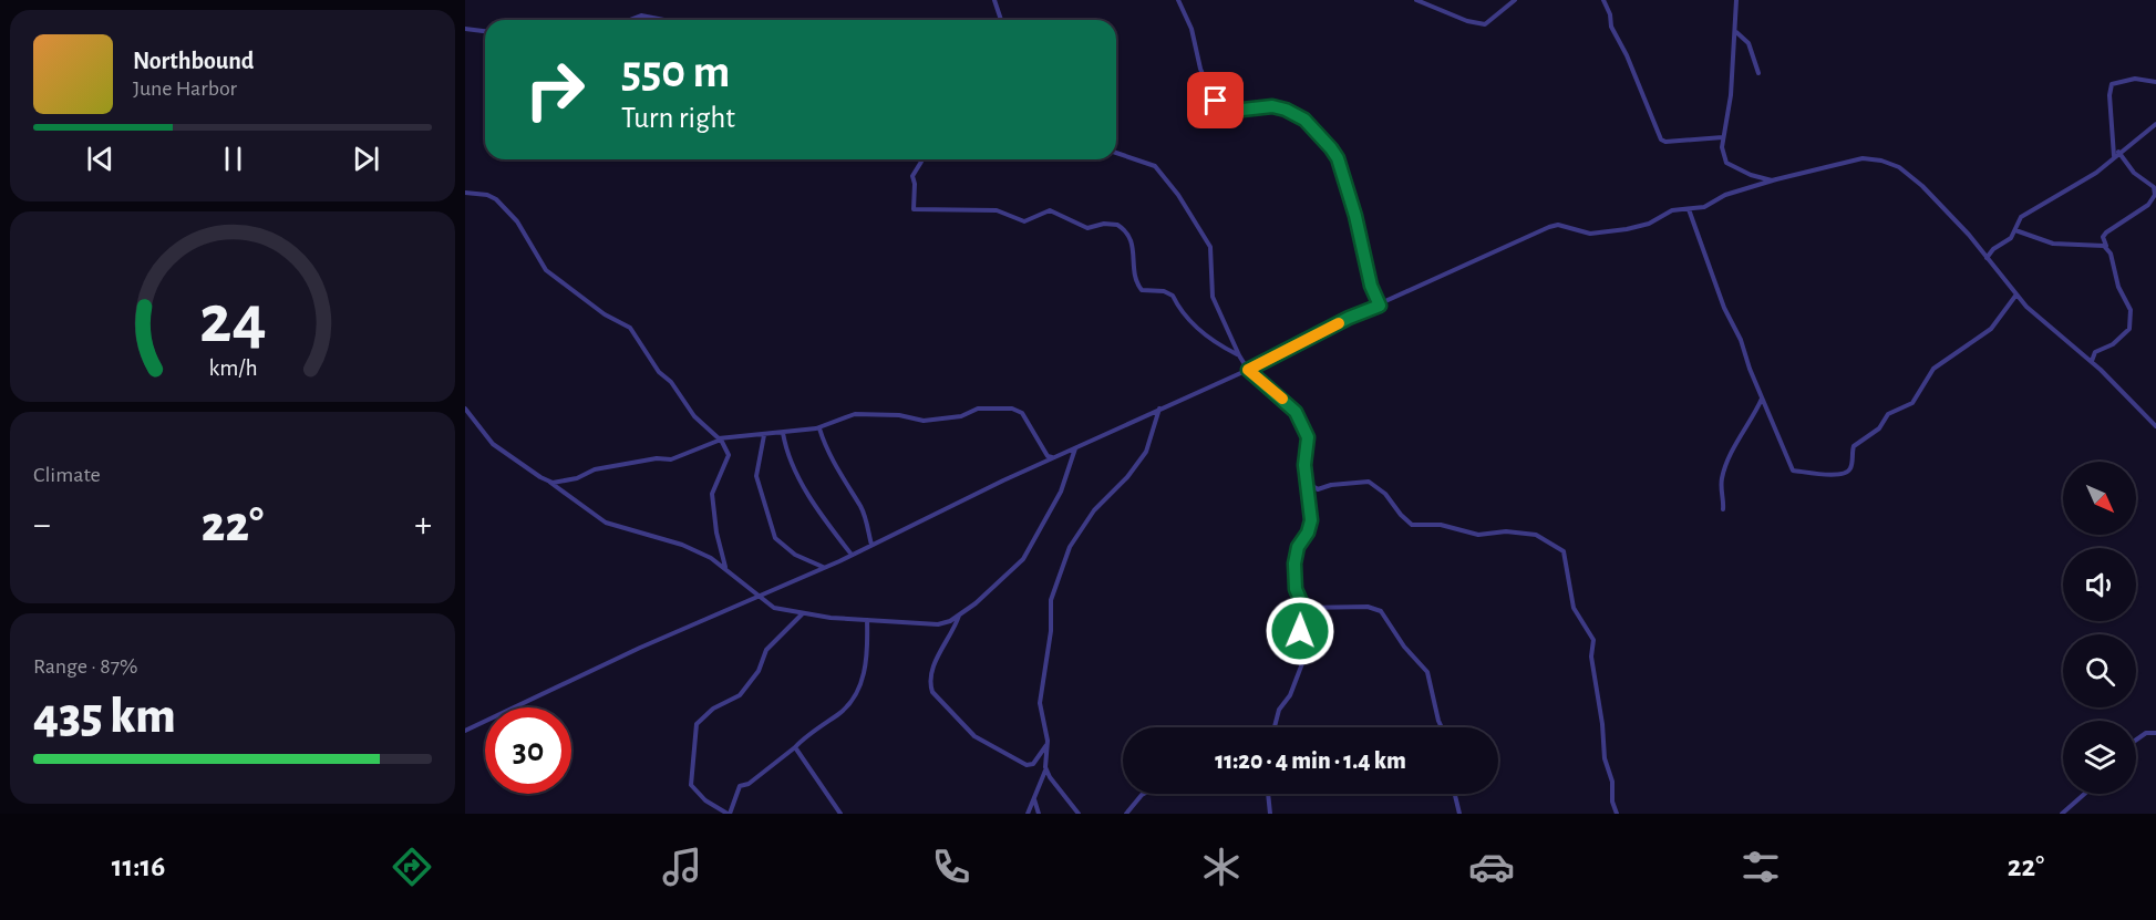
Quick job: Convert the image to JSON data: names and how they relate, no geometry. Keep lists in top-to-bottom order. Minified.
{"north":"bottom right","page":{"turn":["550 m","Turn right"],"song":["Northbound","June Harbor"],"tile":["Climate",["Range · 87%","435 km"]],"heat":["−","22°","+"],"limit":"30","trip":"11:20 · 4 min · 1.4 km","tabs":["11:16","22°"],"gauge":["24","km/h"]}}
